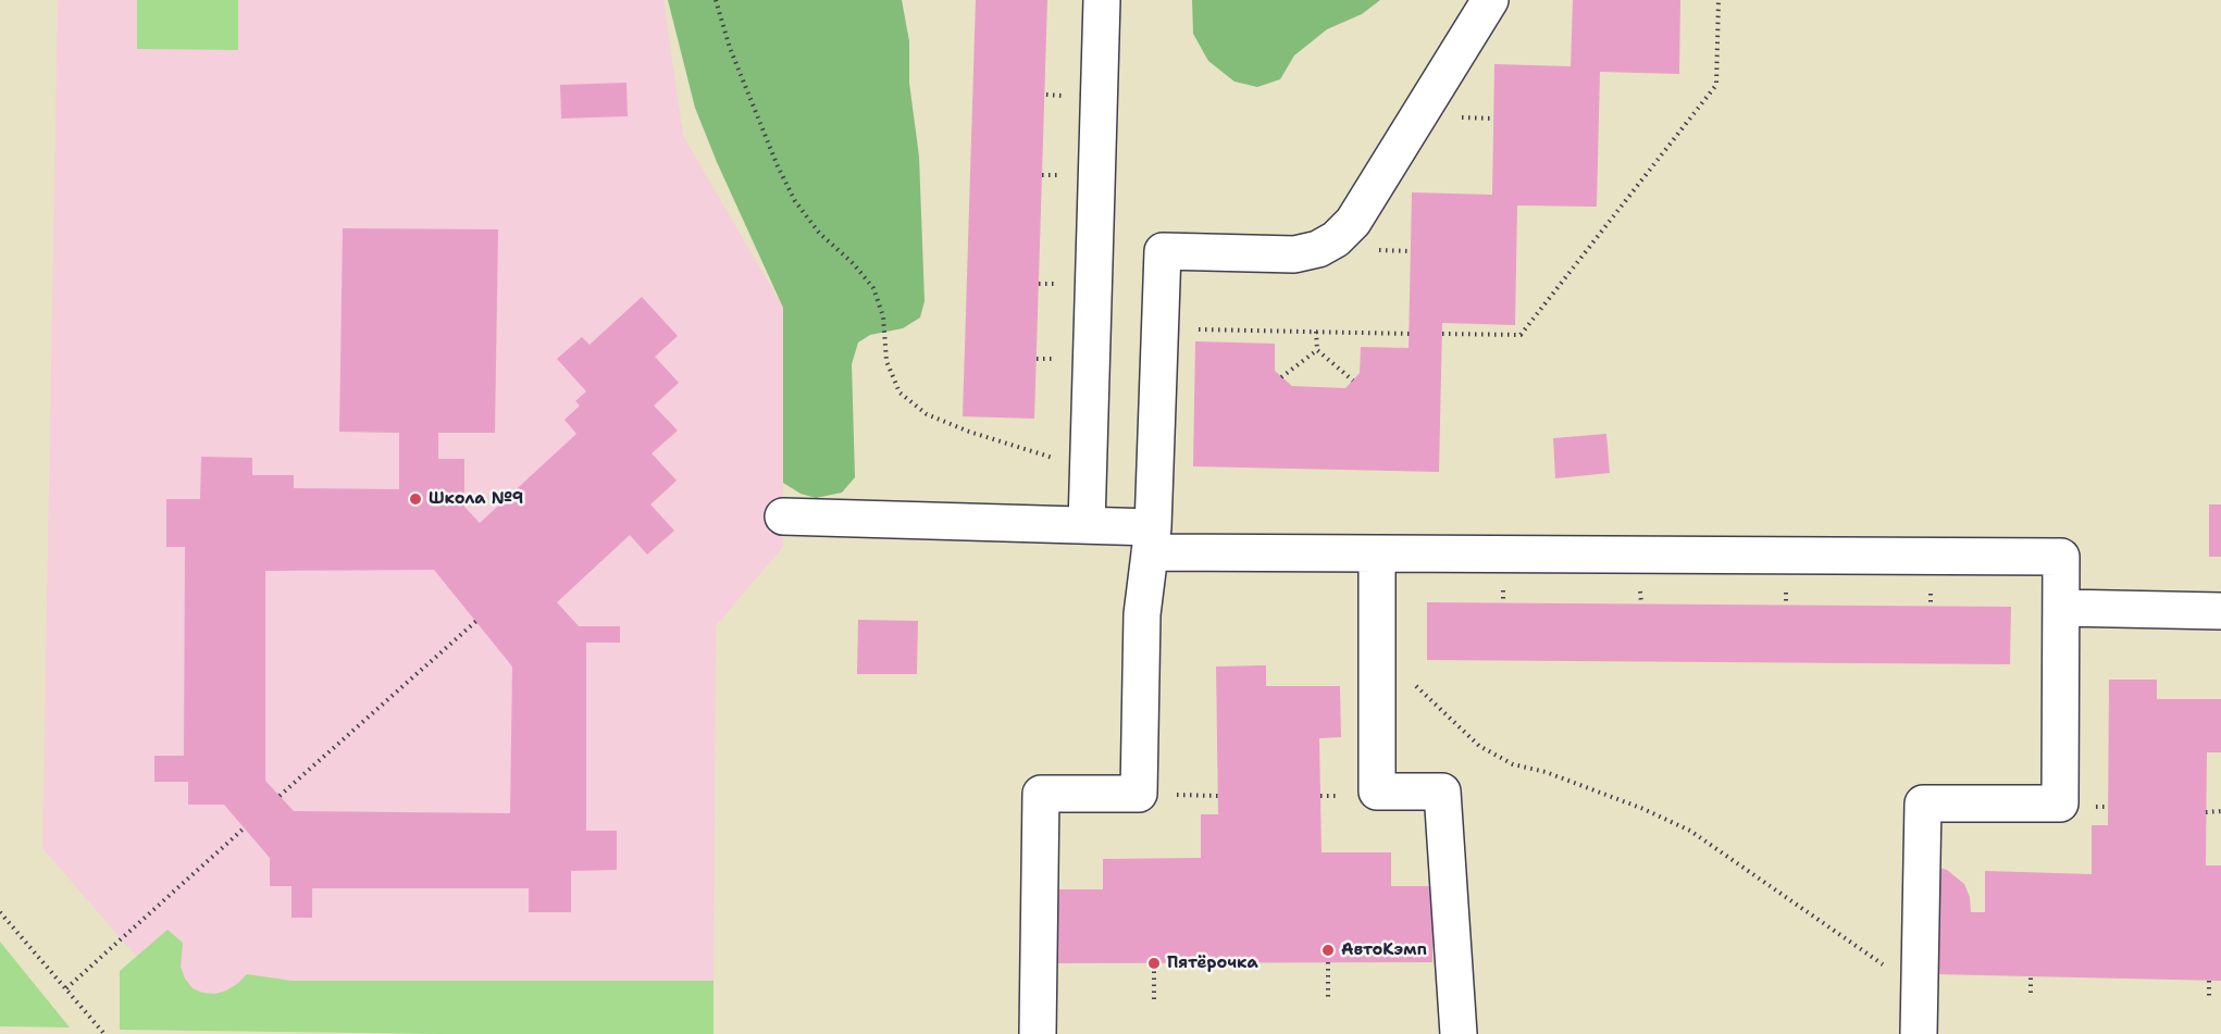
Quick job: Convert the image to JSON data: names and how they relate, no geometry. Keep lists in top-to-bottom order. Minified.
{"places":["Школа №9","АвтоКэмп","Пятёрочка"]}
